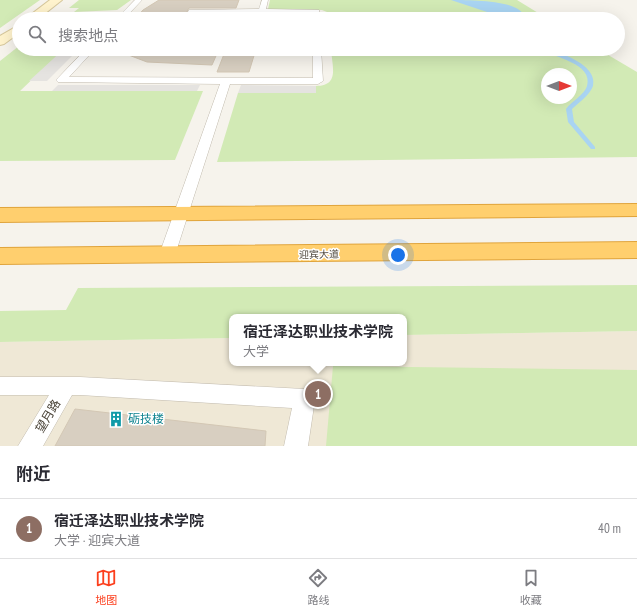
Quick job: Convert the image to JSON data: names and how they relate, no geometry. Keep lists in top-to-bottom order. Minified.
{"streets":{"highway":["迎宾大道"],"lane":["望月路"]},"places":{"building":["砺技楼"]},"north":"right","page":{"search":"搜索地点","popup":["宿迁泽达职业技术学院","大学"],"pins":"1","heading":"附近","list":[{"mark":"1","name":"宿迁泽达职业技术学院","note":"大学 · 迎宾大道","value":"40 m"}],"nav":["地图","路线","收藏"]}}
